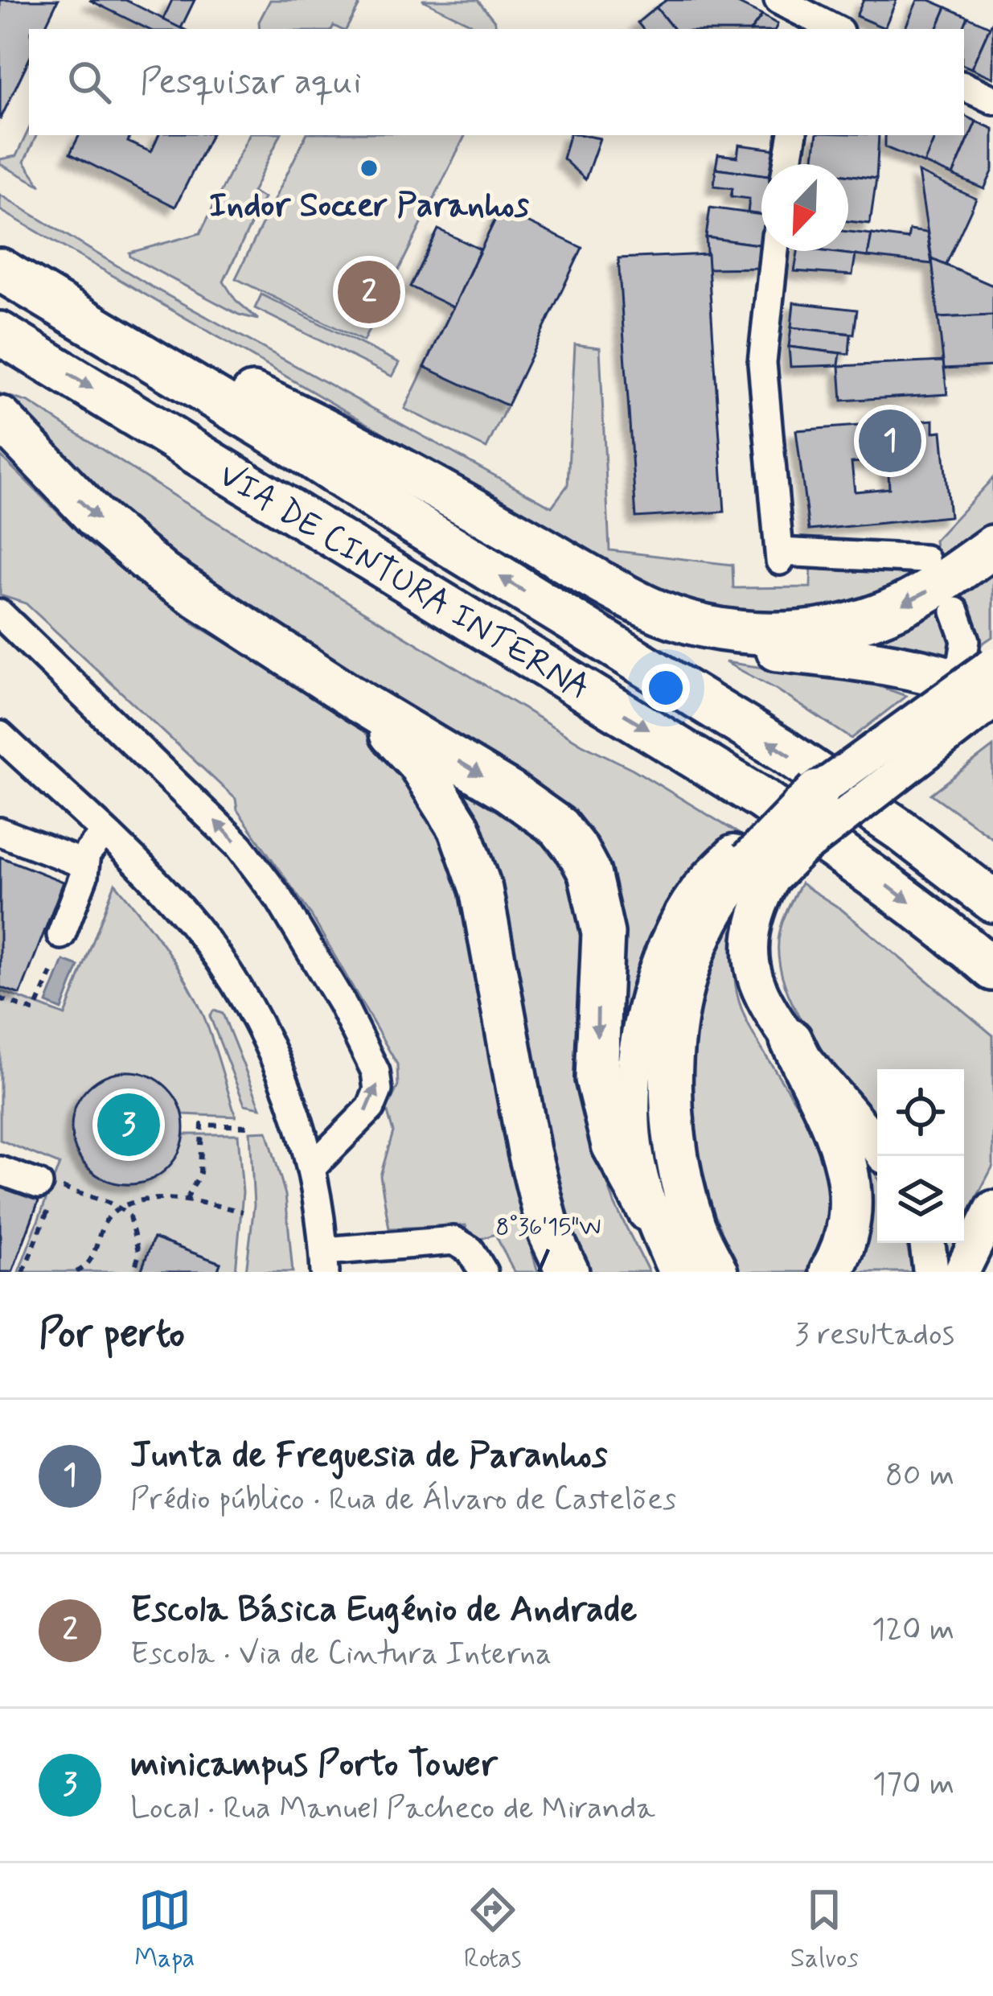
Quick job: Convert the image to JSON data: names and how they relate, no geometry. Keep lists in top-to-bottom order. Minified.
{"streets":{"highway":["VIA DE CINTURA INTERNA"]},"places":["Indor Soccer Paranhos"],"north":"bottom left","page":{"search":"Pesquisar aqui","pins":["2","1","3"],"heading":["Por perto","3 resultados"],"list":[{"mark":"1","name":"Junta de Freguesia de Paranhos","note":"Prédio público · Rua de Álvaro de Castelões","value":"80 m"},{"mark":"2","name":"Escola Básica Eugénio de Andrade","note":"Escola · Via de Cintura Interna","value":"120 m"},{"mark":"3","name":"minicampus Porto Tower","note":"Local · Rua Manuel Pacheco de Miranda","value":"170 m"}],"nav":["Mapa","Rotas","Salvos"]},"coordinates":["8°36'15\"W"]}
